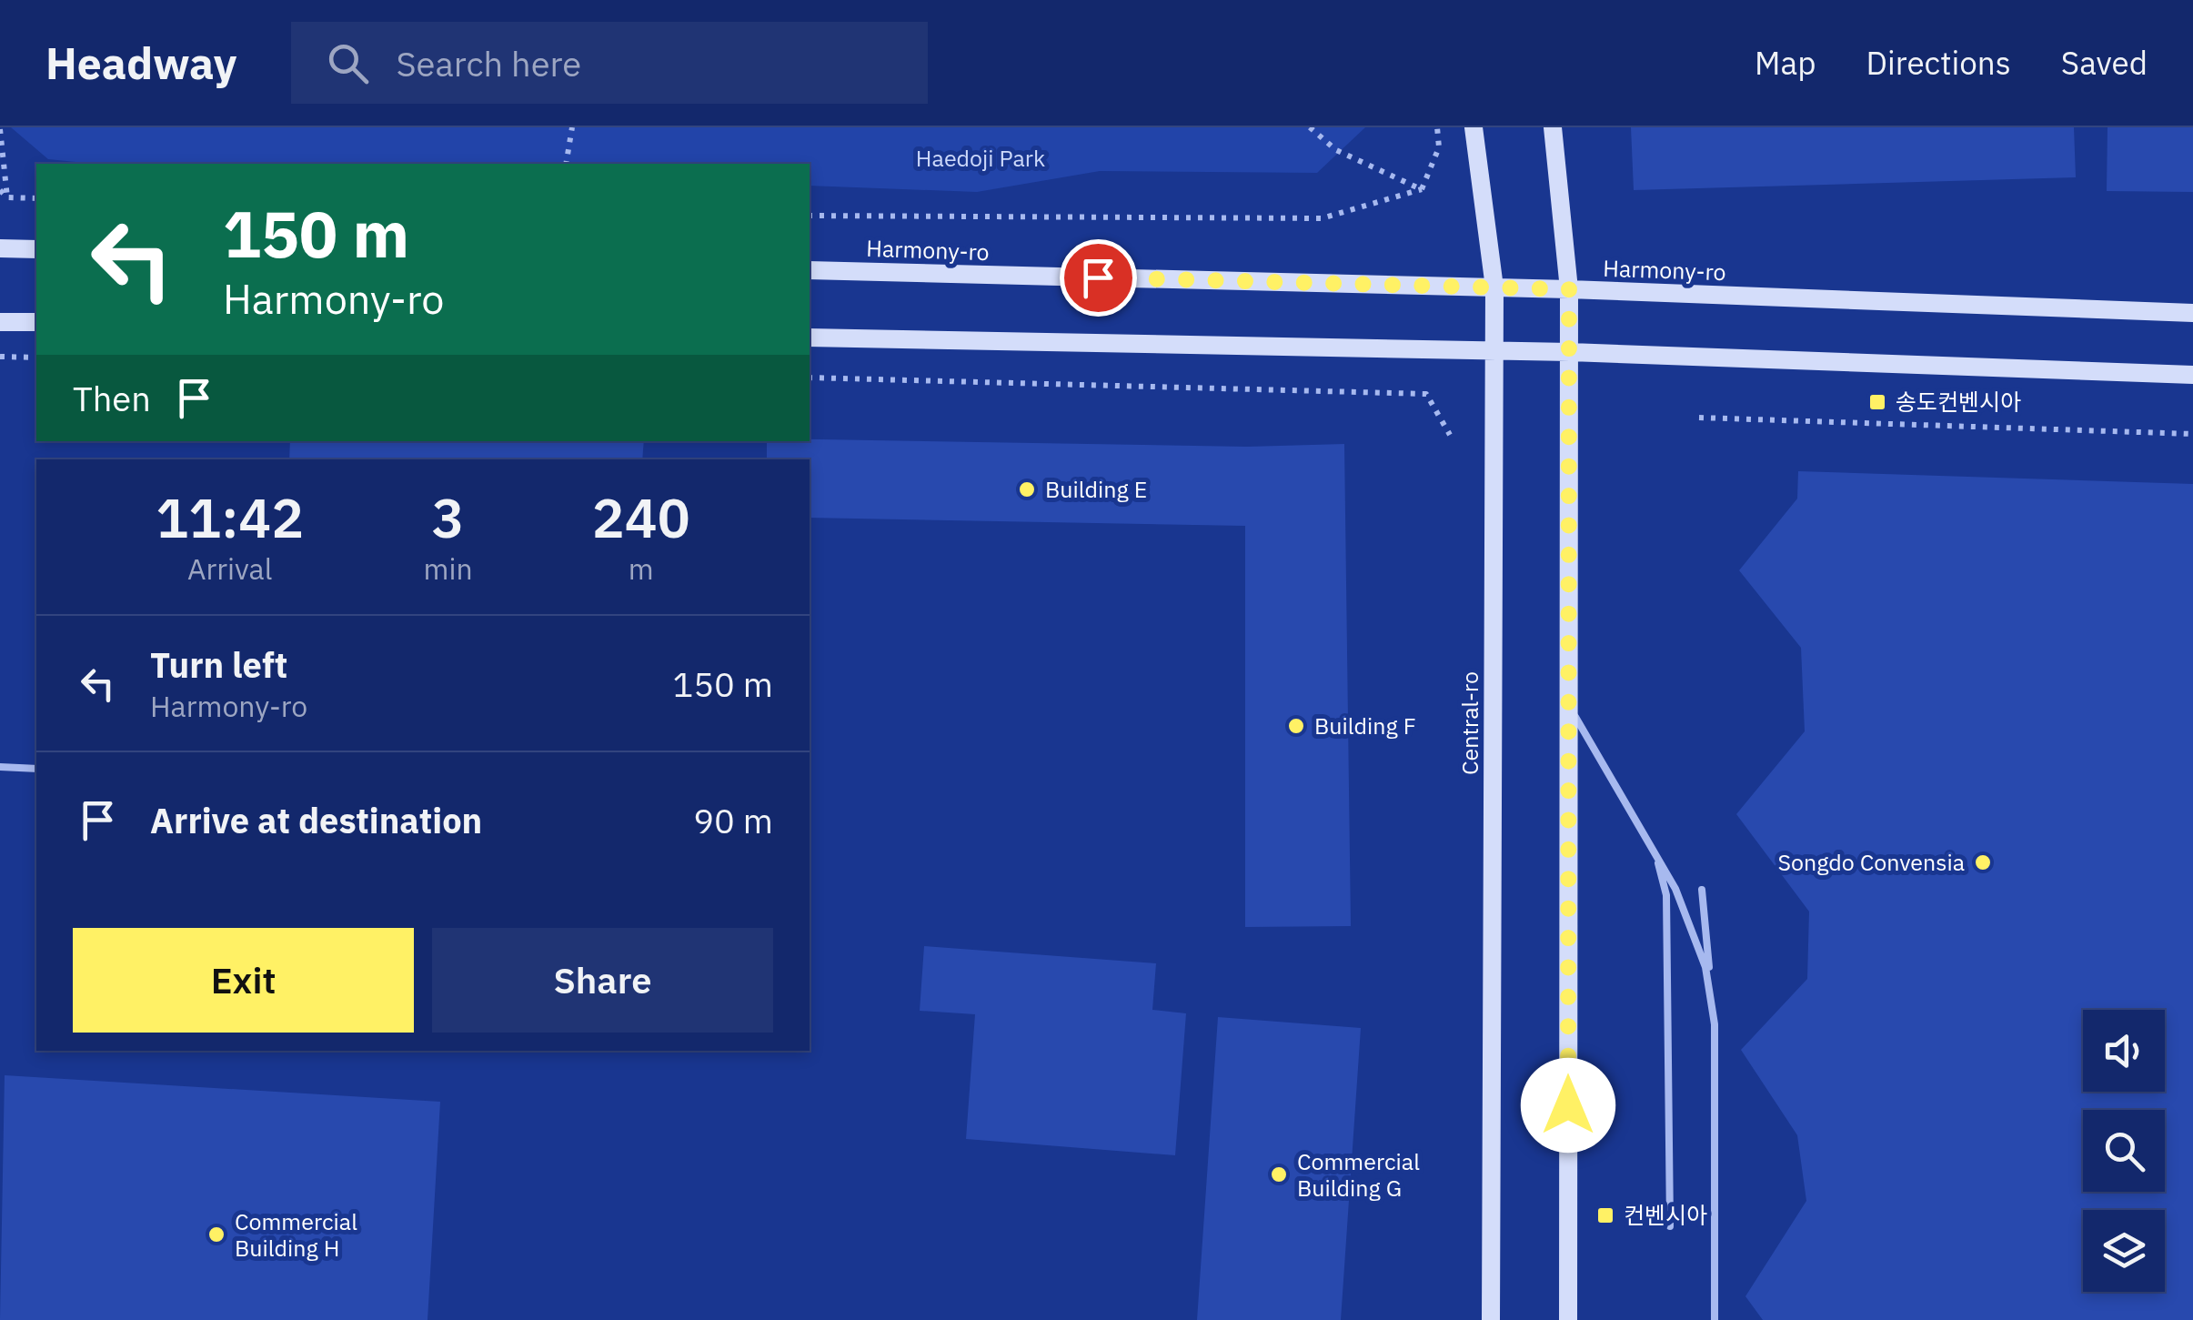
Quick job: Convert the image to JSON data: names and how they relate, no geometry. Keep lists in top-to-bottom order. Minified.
{"streets":{"street":["Harmony-ro","Central-ro"]},"crossings":[["Harmony-ro","Central-ro"]],"parks":["Haedoji Park"],"places":{"transit":["송도컨벤시아","컨벤시아"],"other":["Building E","Building F","Songdo Convensia","Commercial Building G","Commercial Building H"]},"page":{"header":"Headway","search":"Search here","nav":["Map","Directions","Saved"],"turn":["150 m","Harmony-ro"],"then":"Then","eta":["11:42","Arrival","3","min","240","m"],"list":[{"name":"Turn left","note":"Harmony-ro","value":"150 m"},{"name":"Arrive at destination","value":"90 m"}],"buttons":["Exit","Share"]}}
